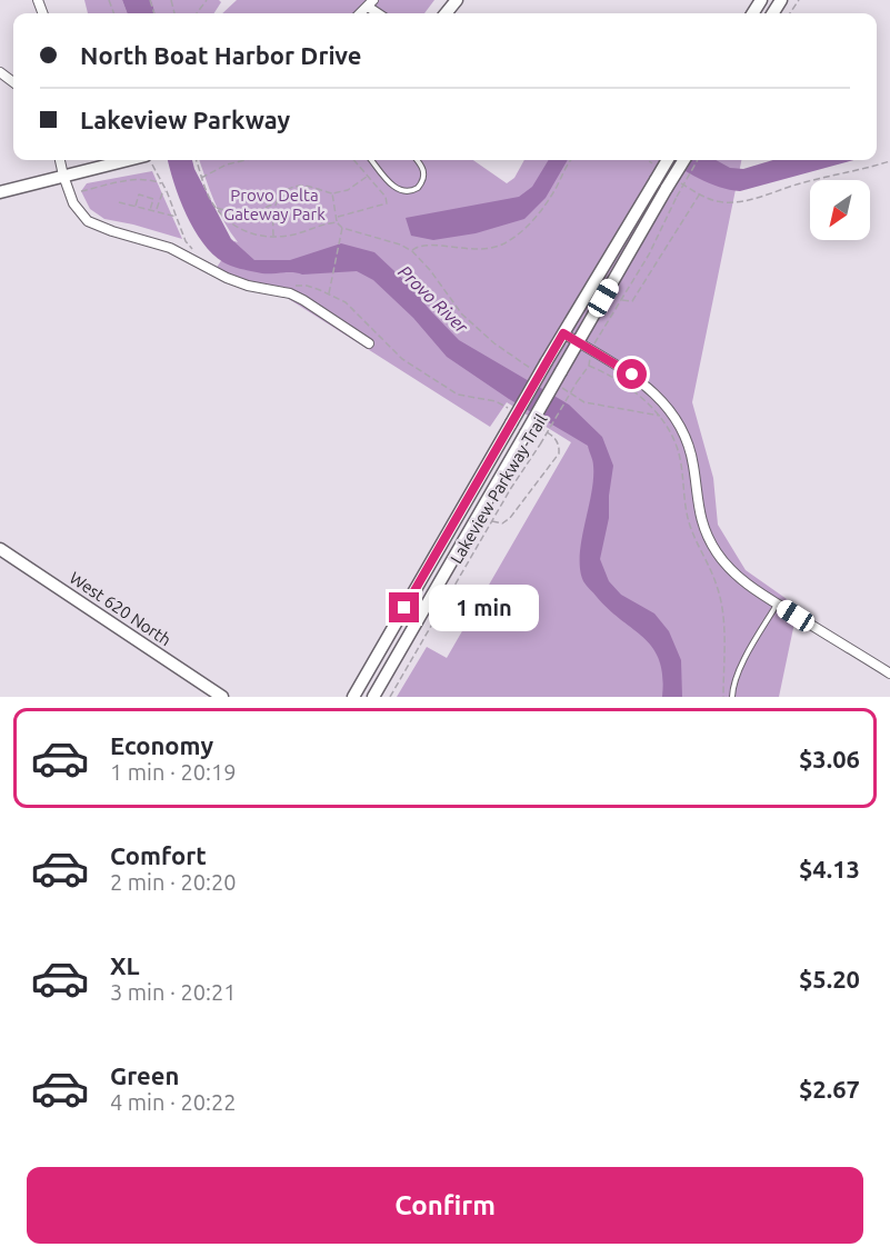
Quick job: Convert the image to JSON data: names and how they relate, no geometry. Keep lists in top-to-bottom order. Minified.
{"streets":{"street":["West 620 North"],"path":["Lakeview Parkway Trail"]},"water":["Provo River"],"parks":["Provo Delta Gateway Park"],"north":"bottom left","page":{"banner":["North Boat Harbor Drive","Lakeview Parkway"],"bubble":"1 min","list":[{"name":"Economy","note":"1 min · 20:19","value":"$3.06"},{"name":"Comfort","note":"2 min · 20:20","value":"$4.13"},{"name":"XL","note":"3 min · 20:21","value":"$5.20"},{"name":"Green","note":"4 min · 20:22","value":"$2.67"}],"buttons":"Confirm"}}
